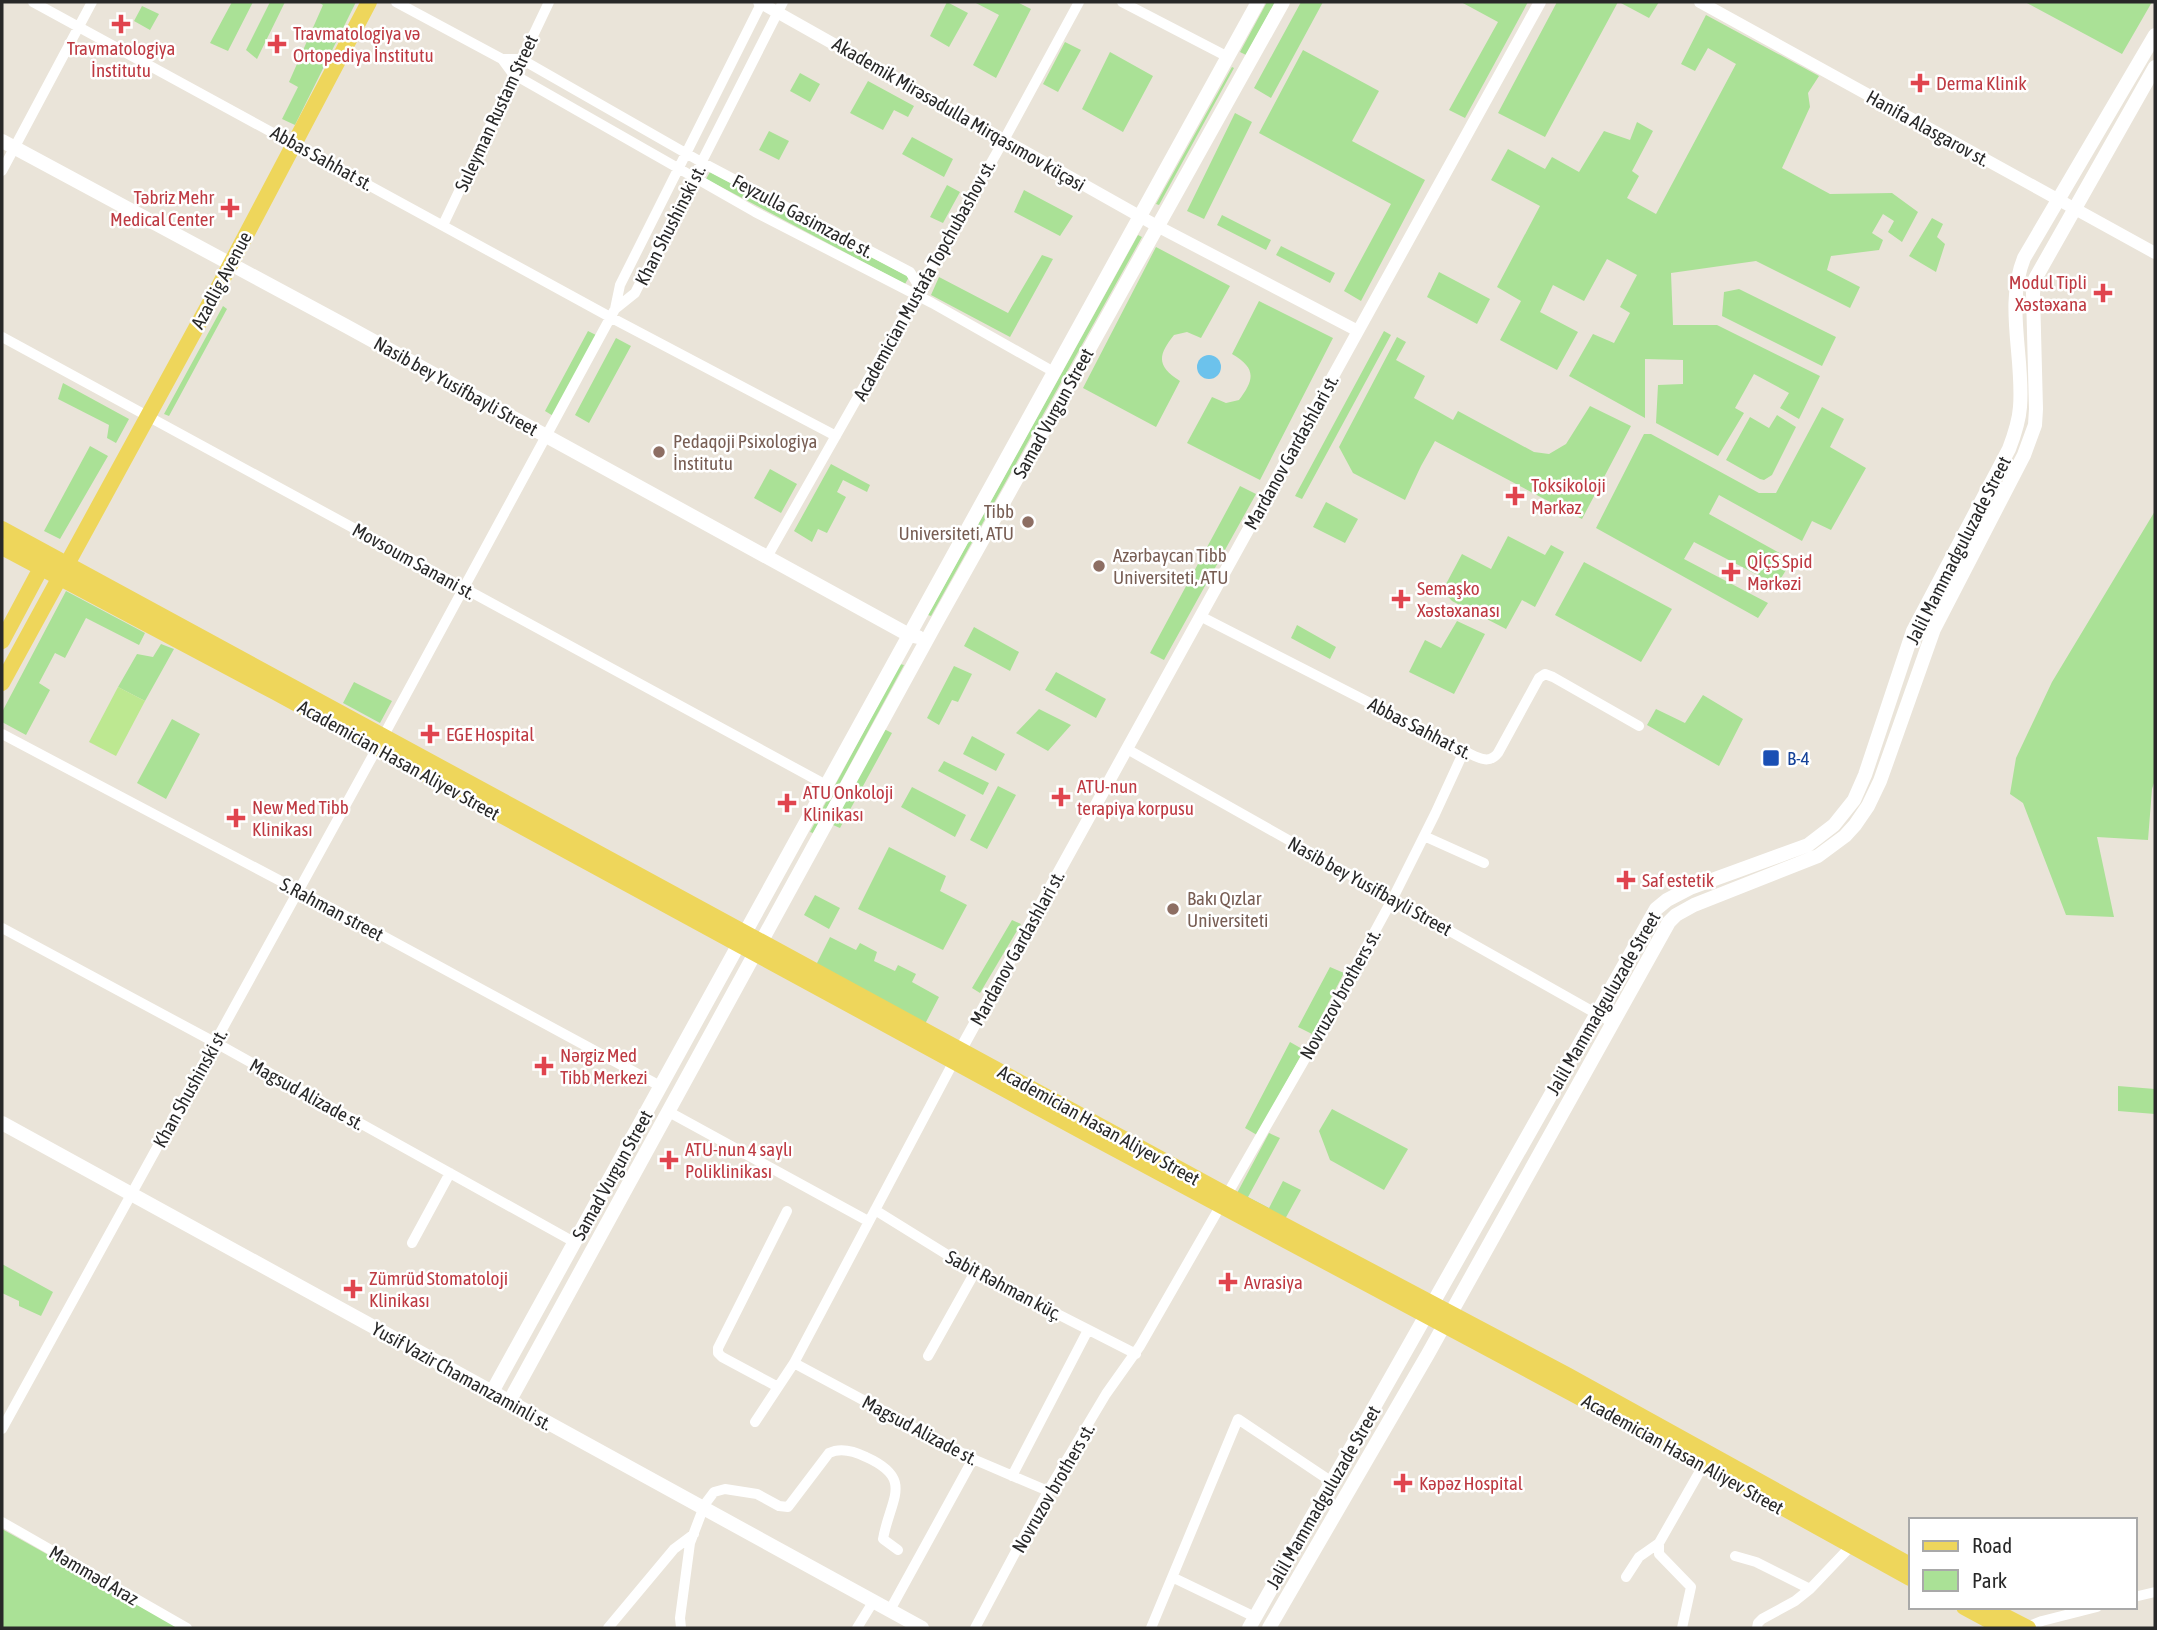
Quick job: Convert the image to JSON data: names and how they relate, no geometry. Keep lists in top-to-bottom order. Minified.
{"streets":{"main road":["Azadlig Avenue","Nasib bey Yusifbayli Street","Samad Vurgun Street","Jalil Mammadguluzade Street","Academician Hasan Aliyev Street","Yusif Vazir Chamanzaminli st."],"street":["Suleyman Rustam Street","Akademik Mirəsədulla Mirqasımov küçəsi","Hanifa Alasgarov st.","Abbas Sahhat st.","Feyzulla Gasimzade st.","Khan Shushinski st.","Academician Mustafa Topchubashov st.","Mardanov Gardashlari st.","Movsoum Sanani st.","S.Rahman street","Novruzov brothers st.","Magsud Alizade st.","Sabit Rəhman küç.","Məmməd Araz"]},"crossings":[["Suleyman Rustam Street","Abbas Sahhat st."],["Suleyman Rustam Street","Feyzulla Gasimzade st."],["Akademik Mirəsədulla Mirqasımov küçəsi","Khan Shushinski st."],["Akademik Mirəsədulla Mirqasımov küçəsi","Academician Mustafa Topchubashov st."],["Akademik Mirəsədulla Mirqasımov küçəsi","Samad Vurgun Street"],["Hanifa Alasgarov st.","Jalil Mammadguluzade Street"],["Abbas Sahhat st.","Khan Shushinski st."],["Abbas Sahhat st.","Azadlig Avenue"],["Abbas Sahhat st.","Academician Mustafa Topchubashov st."],["Abbas Sahhat st.","Mardanov Gardashlari st."],["Abbas Sahhat st.","Novruzov brothers st."],["Feyzulla Gasimzade st.","Khan Shushinski st."],["Feyzulla Gasimzade st.","Academician Mustafa Topchubashov st."],["Feyzulla Gasimzade st.","Samad Vurgun Street"],["Khan Shushinski st.","Nasib bey Yusifbayli Street"],["Khan Shushinski st.","Movsoum Sanani st."],["Khan Shushinski st.","Academician Hasan Aliyev Street"],["Khan Shushinski st.","S.Rahman street"],["Khan Shushinski st.","Magsud Alizade st."],["Khan Shushinski st.","Yusif Vazir Chamanzaminli st."],["Azadlig Avenue","Nasib bey Yusifbayli Street"],["Azadlig Avenue","Movsoum Sanani st."],["Azadlig Avenue","Academician Hasan Aliyev Street"],["Academician Mustafa Topchubashov st.","Nasib bey Yusifbayli Street"],["Nasib bey Yusifbayli Street","Samad Vurgun Street"],["Nasib bey Yusifbayli Street","Mardanov Gardashlari st."],["Nasib bey Yusifbayli Street","Jalil Mammadguluzade Street"],["Nasib bey Yusifbayli Street","Novruzov brothers st."],["Samad Vurgun Street","Movsoum Sanani st."],["Samad Vurgun Street","Academician Hasan Aliyev Street"],["Samad Vurgun Street","S.Rahman street"],["Samad Vurgun Street","Magsud Alizade st."],["Samad Vurgun Street","Yusif Vazir Chamanzaminli st."],["Mardanov Gardashlari st.","Academician Hasan Aliyev Street"],["Mardanov Gardashlari st.","Magsud Alizade st."],["Mardanov Gardashlari st.","Sabit Rəhman küç."],["Jalil Mammadguluzade Street","Academician Hasan Aliyev Street"],["Academician Hasan Aliyev Street","Novruzov brothers st."],["Novruzov brothers st.","Magsud Alizade st."],["Novruzov brothers st.","Sabit Rəhman küç."]],"places":{"health":["Travmatologiya İnstitutu","Travmatologiya və Ortopediya İnstitutu","Derma Klinik","Təbriz Mehr Medical Center","Modul Tipli Xəstəxana","Toksikoloji Mərkəz","QİÇS Spid Mərkəzi","Semaşko Xəstəxanası","EGE Hospital","ATU-nun terapiya korpusu","ATU Onkoloji Klinikası","New Med Tibb Klinikası","Saf estetik","Nərgiz Med Tibb Merkezi","ATU-nun 4 saylı Poliklinikası","Avrasiya","Zümrüd Stomatoloji Klinikası","Kəpəz Hospital"],"other":["Pedaqoji Psixologiya İnstitutu","Tibb Universiteti, ATU","Azərbaycan Tibb Universiteti, ATU","Bakı Qızlar Universiteti"],"transit":["B-4"]},"legend":["Road","Park"]}
